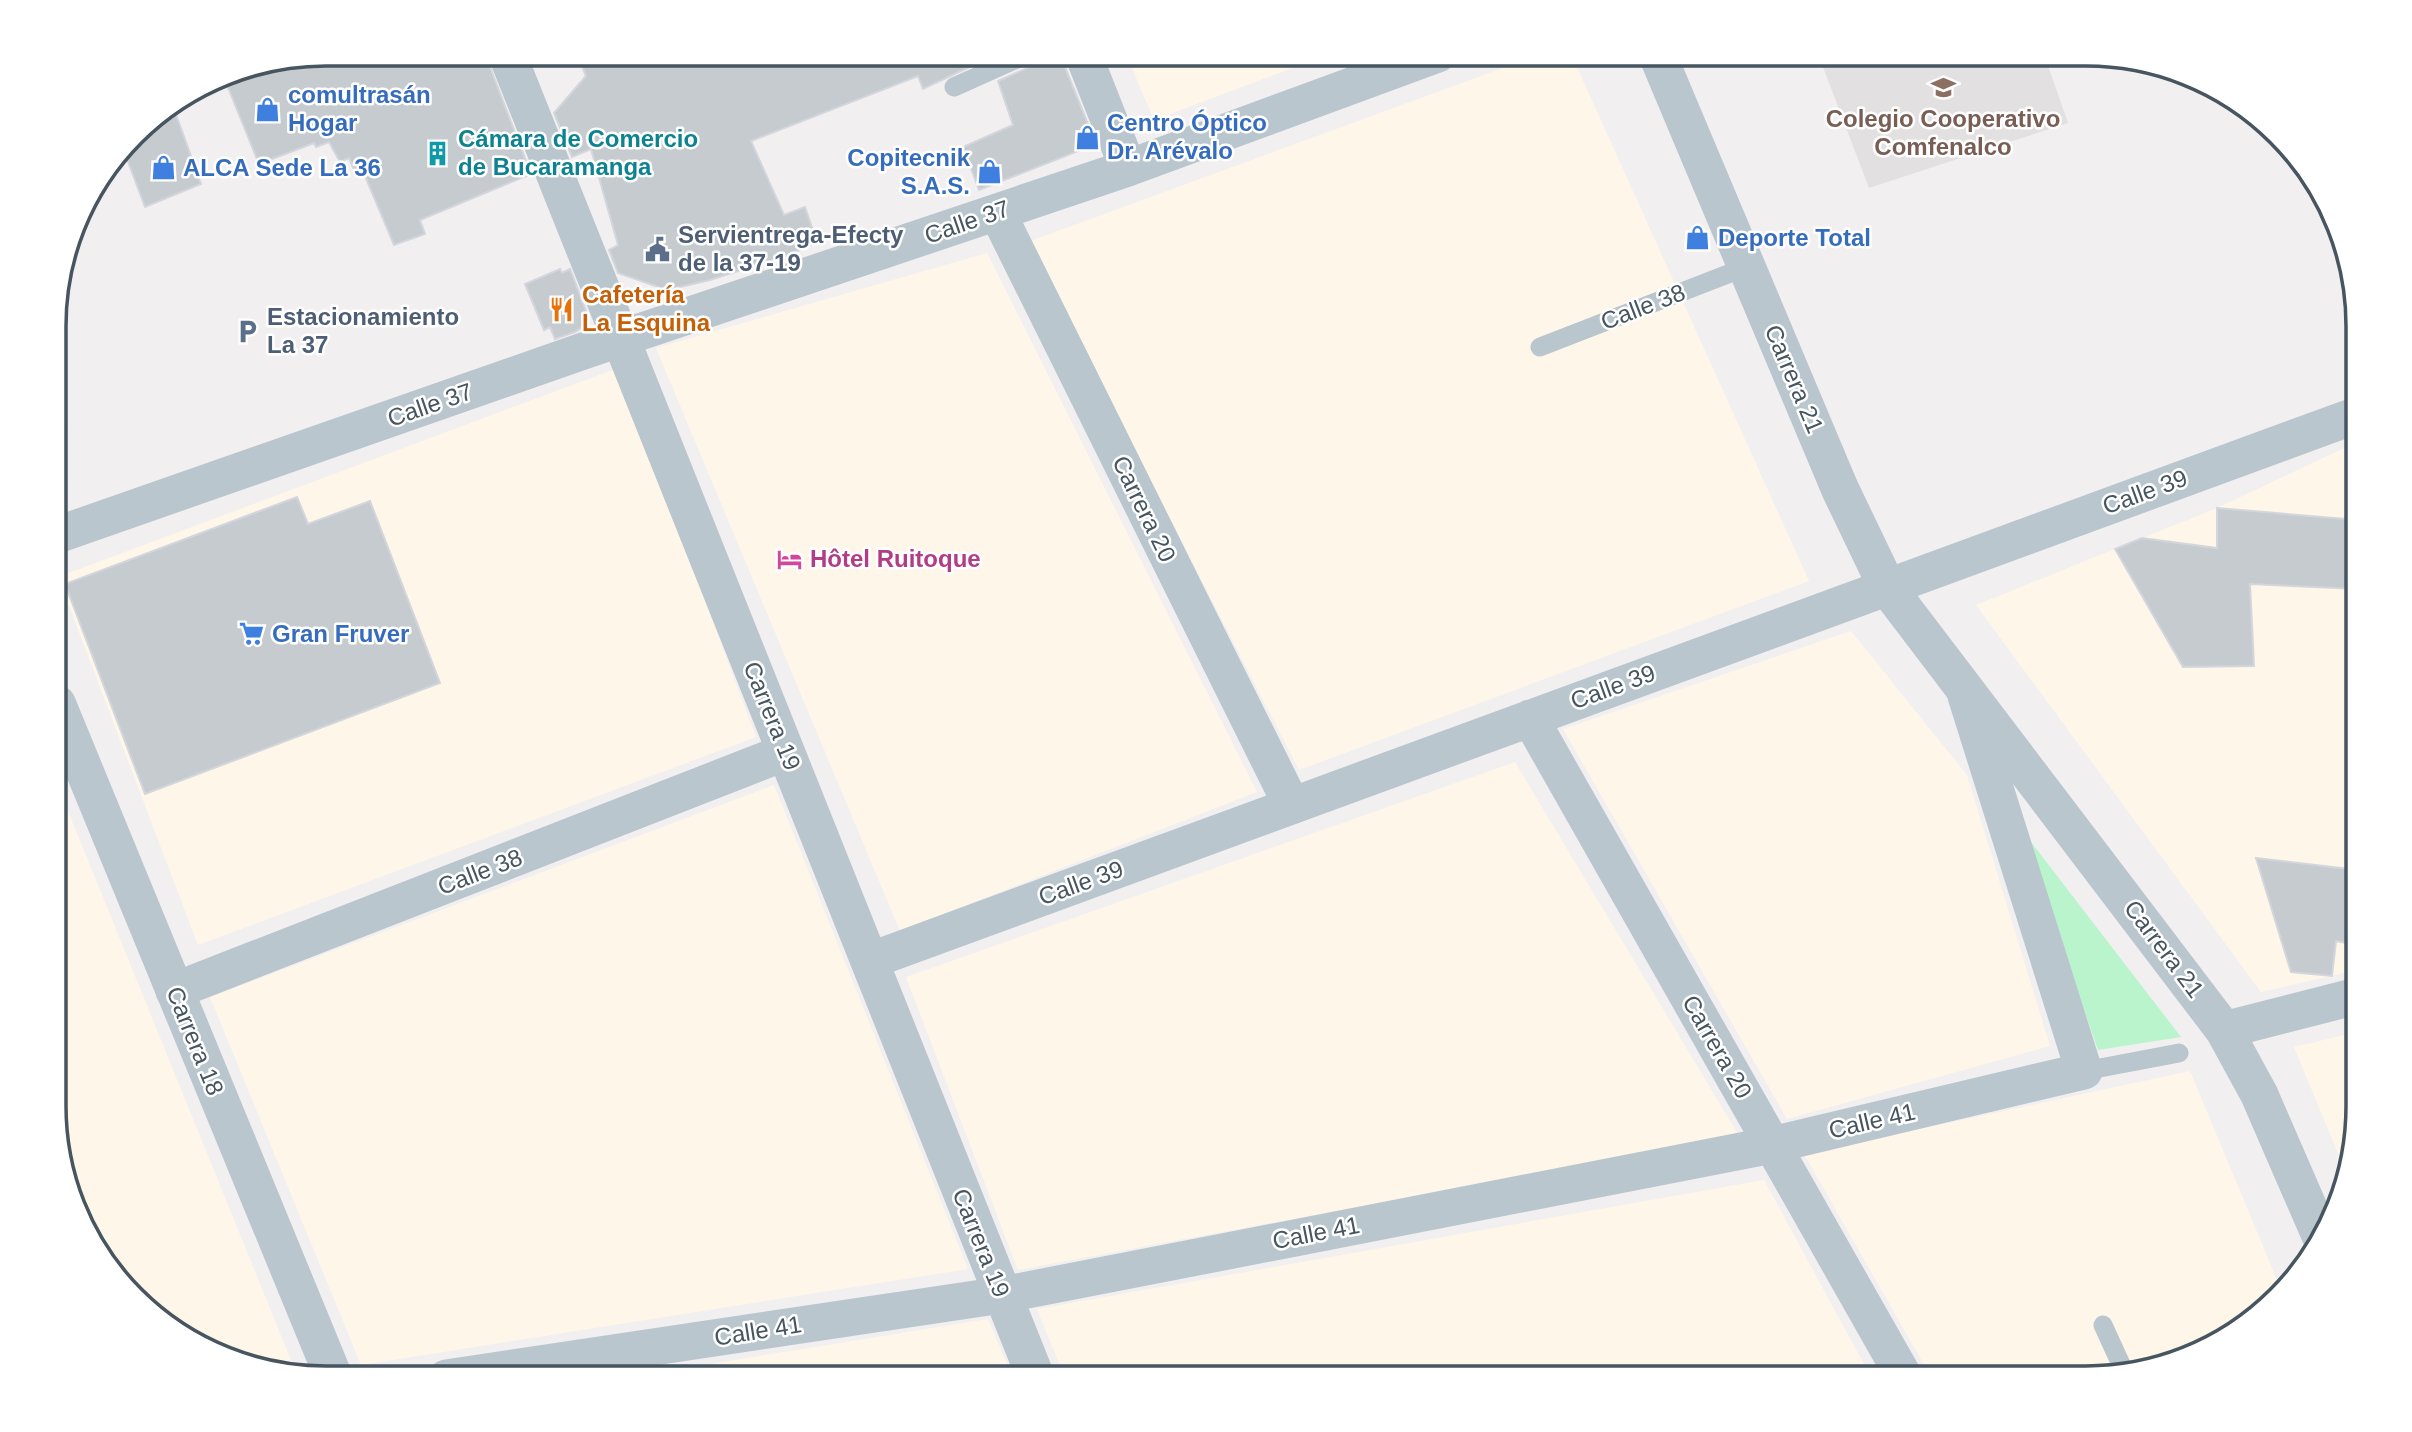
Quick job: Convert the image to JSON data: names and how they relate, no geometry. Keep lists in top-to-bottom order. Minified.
{"streets":{"street":["Calle 37","Calle 38","Carrera 21","Calle 39","Carrera 20","Carrera 19","Carrera 18","Calle 41"]},"crossings":[["Calle 37","Carrera 20"],["Calle 37","Carrera 19"],["Calle 38","Carrera 21"],["Calle 38","Carrera 19"],["Calle 38","Carrera 18"],["Carrera 21","Calle 39"],["Carrera 21","Calle 41"],["Calle 39","Carrera 20"],["Calle 39","Carrera 19"],["Carrera 20","Calle 41"],["Carrera 19","Calle 41"]],"places":{"school or university":["Colegio Cooperativo Comfenalco"],"shop":["comultrasán Hogar","Centro Óptico Dr. Arévalo","ALCA Sede La 36","Copitecnik S.A.S.","Deporte Total"],"building":["Cámara de Comercio de Bucaramanga"],"public building":["Servientrega-Efecty de la 37-19"],"restaurant":["Cafetería La Esquina"],"parking":["Estacionamiento La 37"],"hotel":["Hôtel Ruitoque"],"supermarket":["Gran Fruver"]}}
